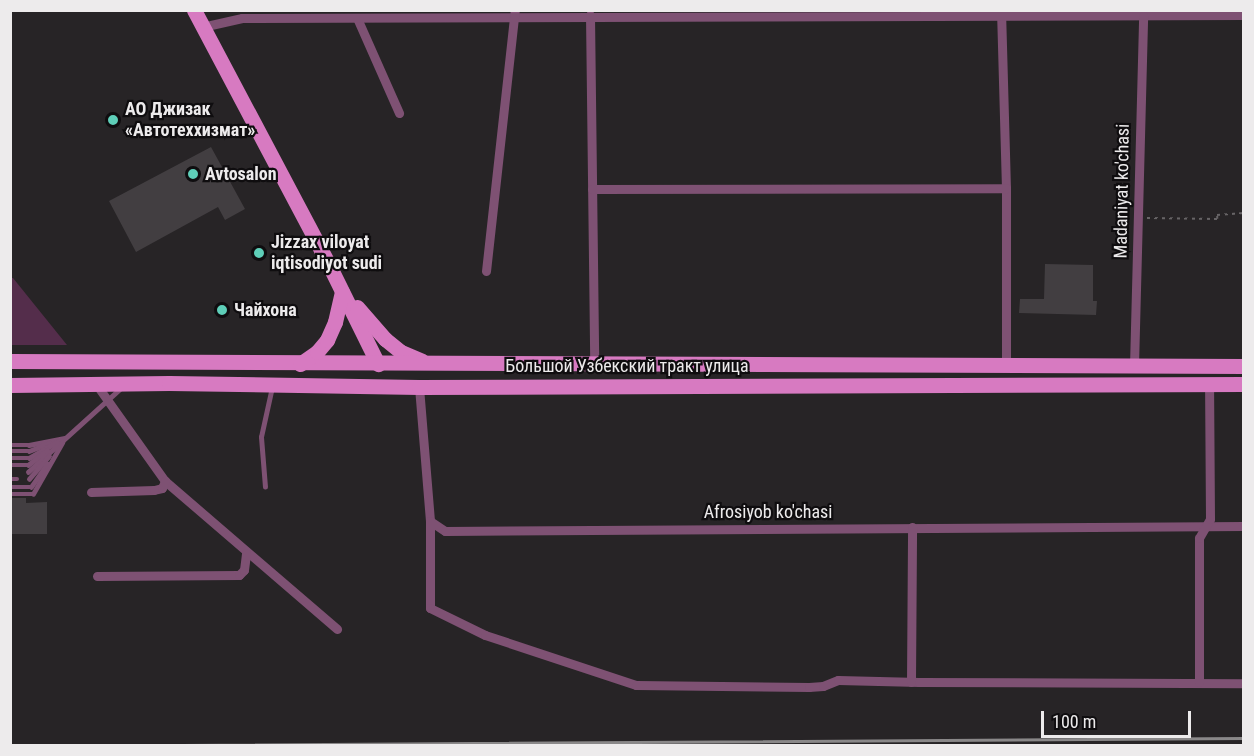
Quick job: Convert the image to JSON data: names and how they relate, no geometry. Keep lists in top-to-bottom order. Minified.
{"streets":{"main road":["Большой Узбекский тракт улица"],"street":["Madaniyat ko'chasi","Afrosiyob ko'chasi"]},"crossings":[["Madaniyat ko'chasi","Большой Узбекский тракт улица"]],"places":["АО Джизак «Автотеххизмат»","Avtosalon","Jizzax viloyat iqtisodiyot sudi","Чайхона"],"scale_bar":"100 m"}
